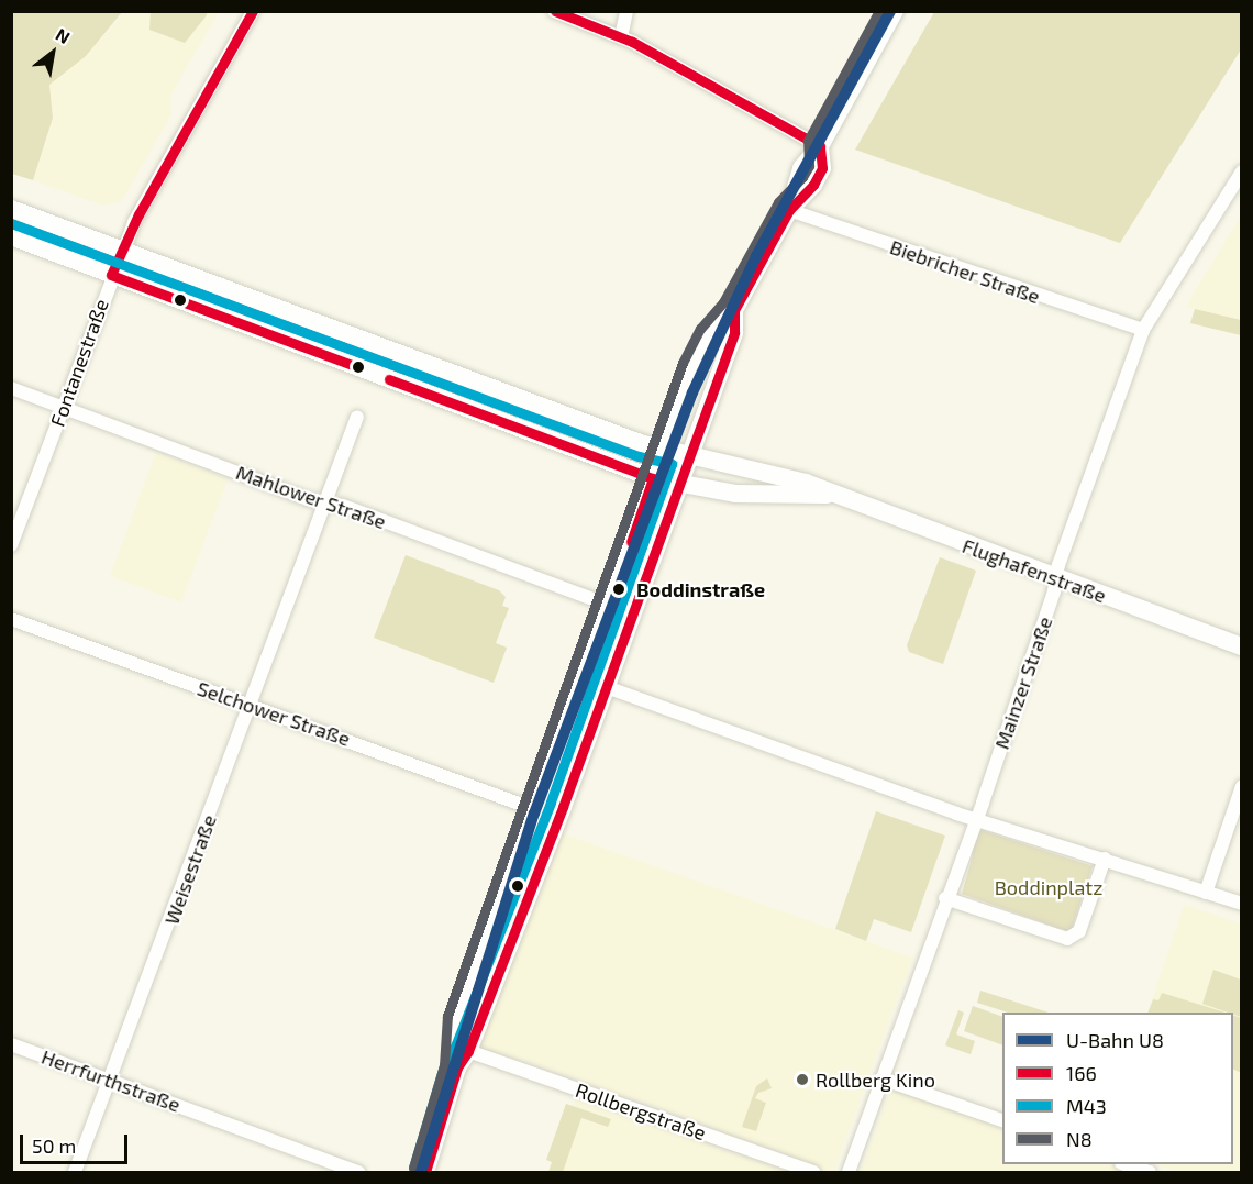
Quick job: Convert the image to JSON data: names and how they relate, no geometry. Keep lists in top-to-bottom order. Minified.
{"streets":{"main road":["Flughafenstraße"],"street":["Biebricher Straße","Fontanestraße","Mahlower Straße","Mainzer Straße","Selchower Straße","Weisestraße","Herrfurthstraße","Rollbergstraße"]},"crossings":[["Biebricher Straße","Mainzer Straße"],["Fontanestraße","Mahlower Straße"],["Fontanestraße","Flughafenstraße"],["Mahlower Straße","Weisestraße"],["Flughafenstraße","Mainzer Straße"],["Selchower Straße","Weisestraße"],["Weisestraße","Herrfurthstraße"]],"parks":["Boddinplatz"],"places":["Boddinstraße","Rollberg Kino"],"lines":["metro line U8","transit line 166","transit line N8","transit line M43"],"legend":["U-Bahn U8","166","M43","N8"],"scale_bar":"50 m","north":"top right"}
